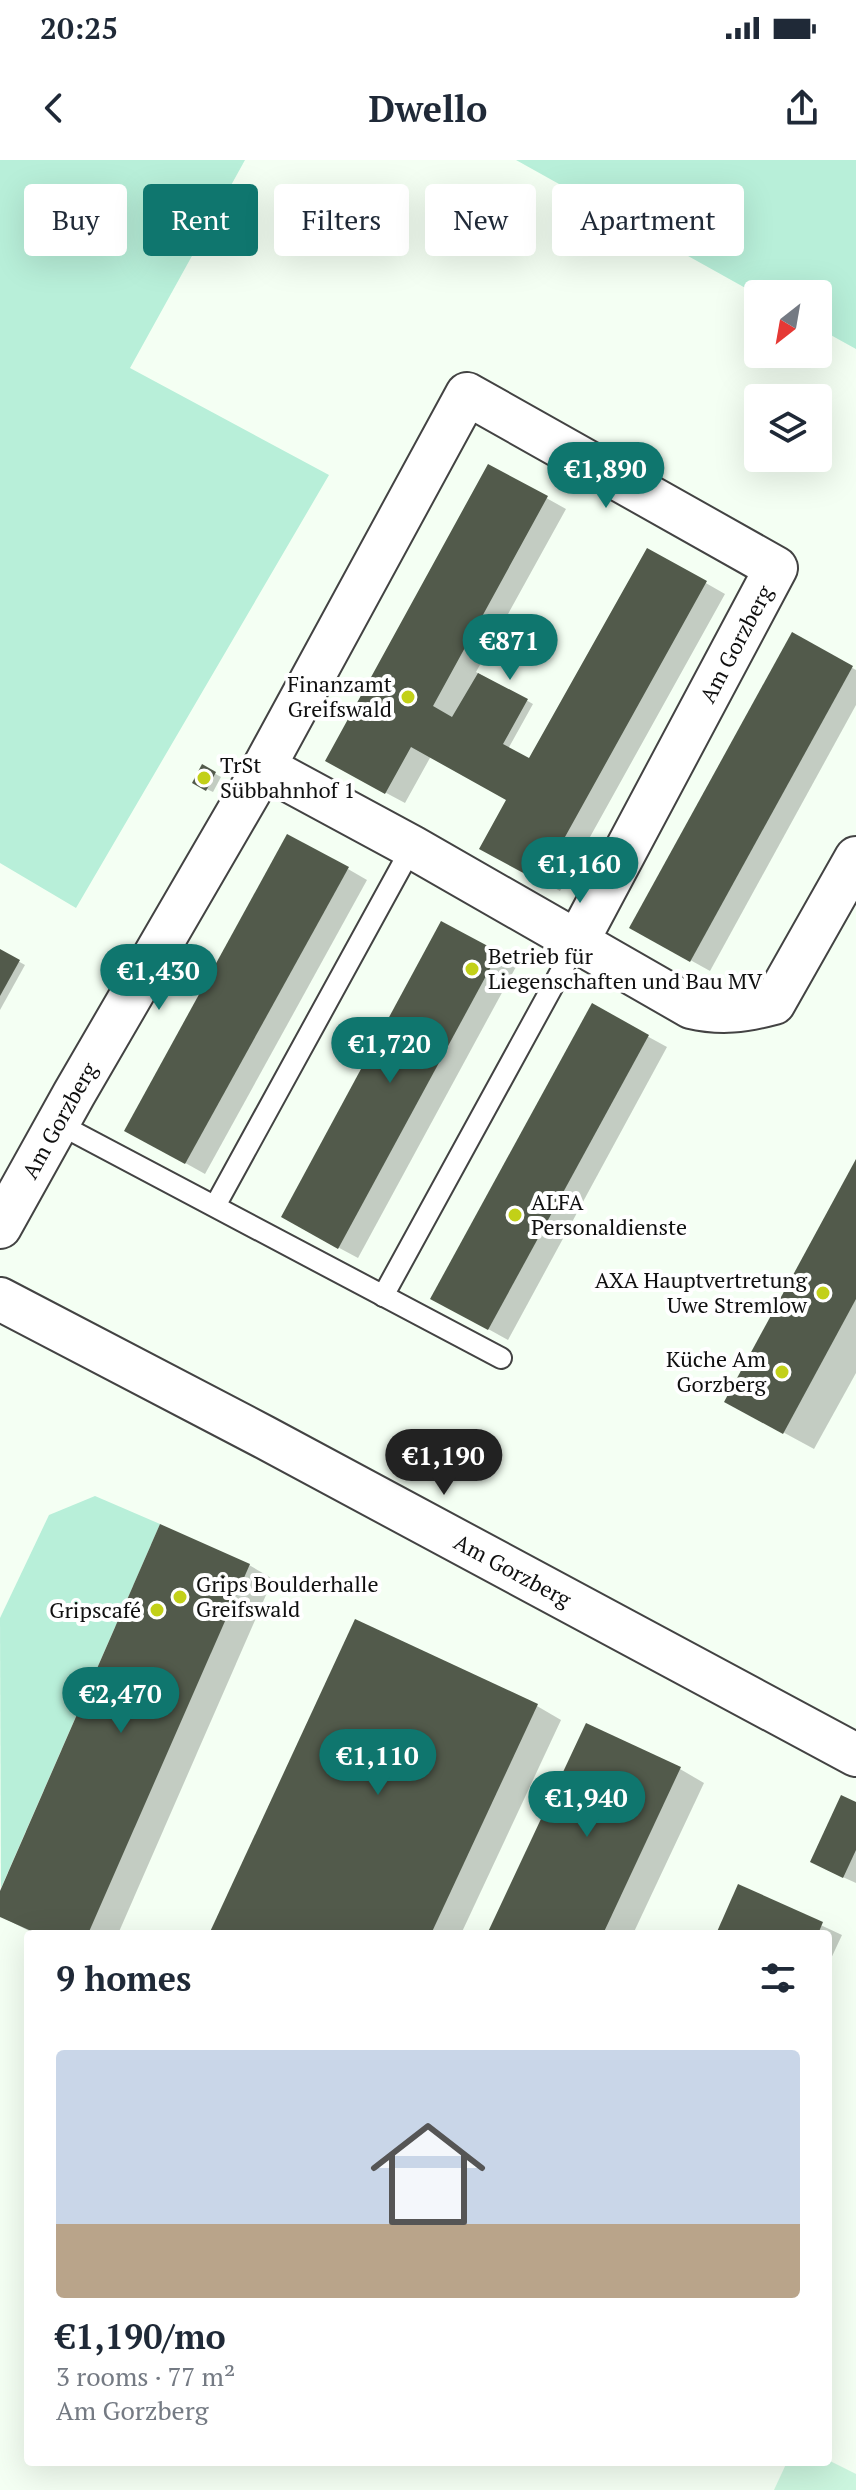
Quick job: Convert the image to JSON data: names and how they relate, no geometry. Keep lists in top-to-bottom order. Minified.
{"streets":{"street":["Am Gorzberg"]},"places":["Finanzamt Greifswald","TrSt Sübbahnhof 1","Betrieb für Liegenschaften und Bau MV","ALFA Personaldienste","AXA Hauptvertretung Uwe Stremlow","Küche Am Gorzberg","Grips Boulderhalle Greifswald","Gripscafé"],"north":"bottom left","page":{"status":"20:25","header":"Dwello","chip":["Buy","Rent","Filters","New","Apartment"],"price":["€1,890","€871","€1,160","€1,430","€1,720","€1,190","€2,470","€1,110","€1,940"],"heading":"9 homes","list":[{"name":"€1,190/mo","note":"3 rooms · 77 m² · Am Gorzberg"}]}}
